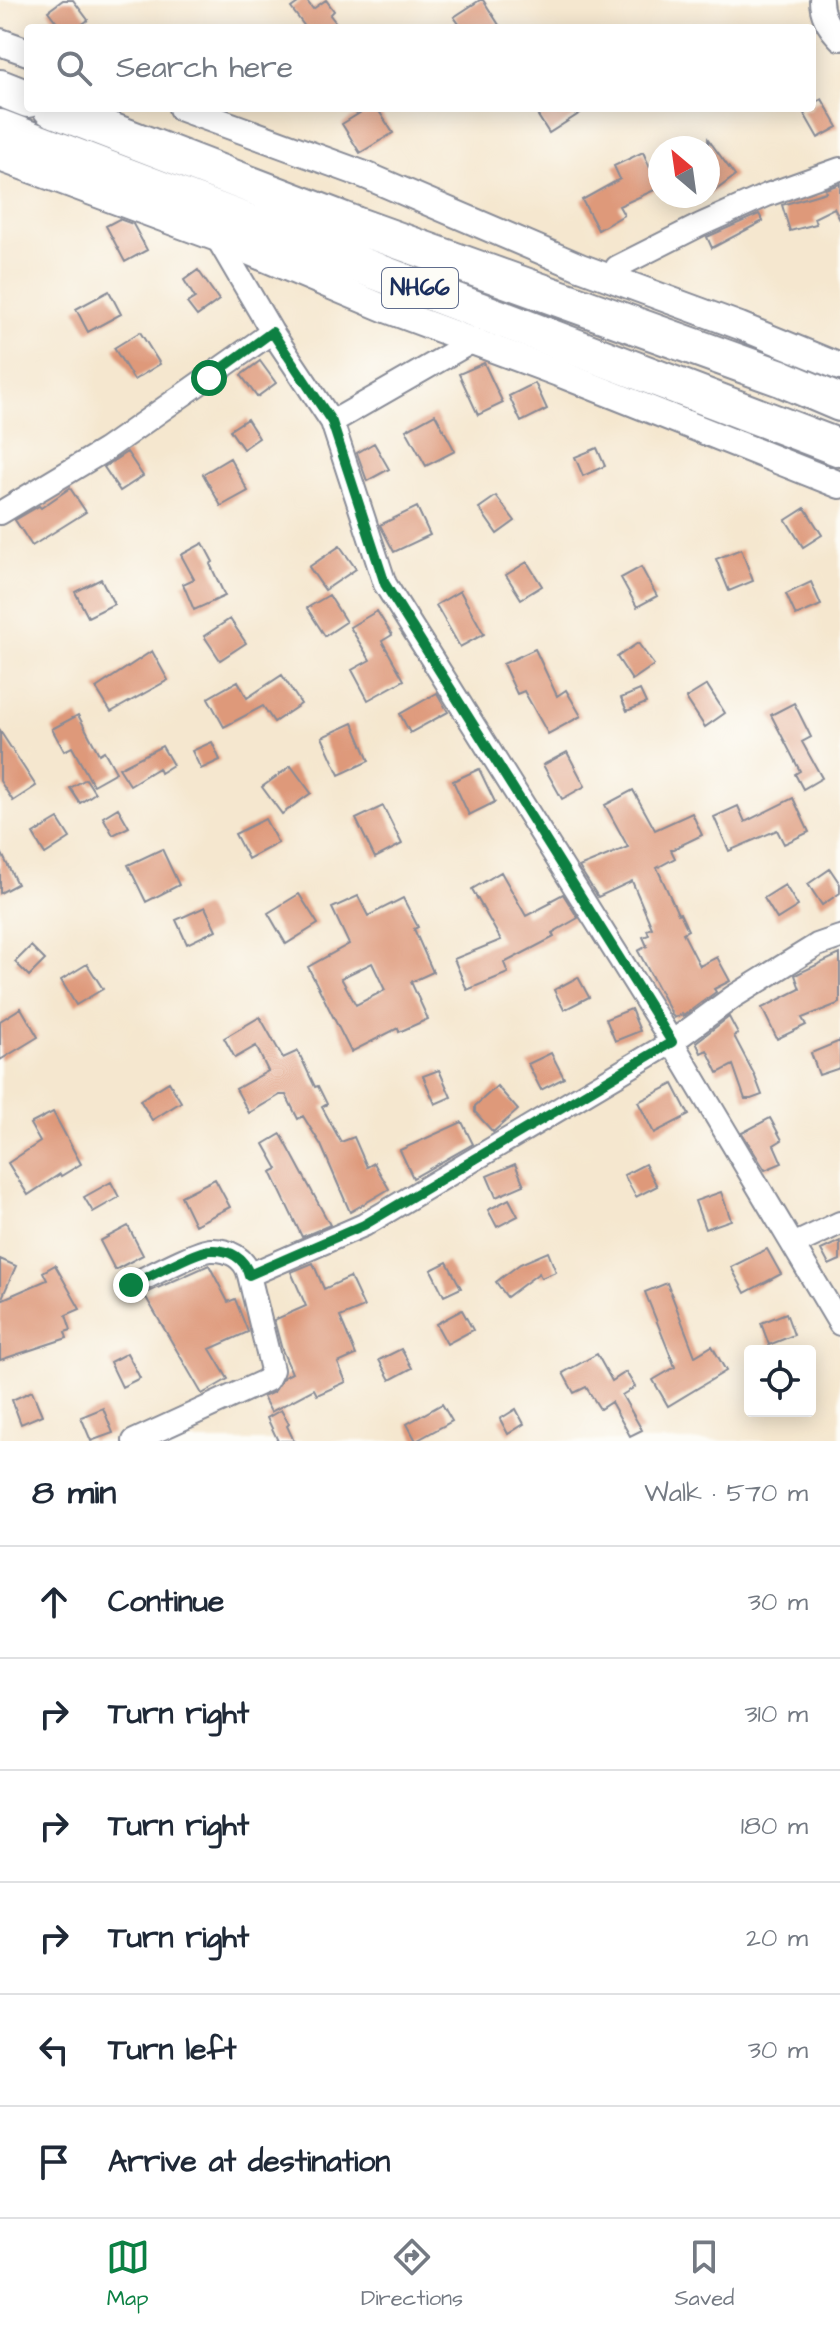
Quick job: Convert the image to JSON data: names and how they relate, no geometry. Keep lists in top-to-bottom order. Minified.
{"streets":{"highway":["NH66"]},"north":"top left","page":{"search":"Search here","heading":["8 min","Walk · 570 m"],"list":[["Continue","30 m"],["Turn right","310 m"],["Turn right","180 m"],["Turn right","20 m"],["Turn left","30 m"],"Arrive at destination"],"nav":["Map","Directions","Saved"]}}
